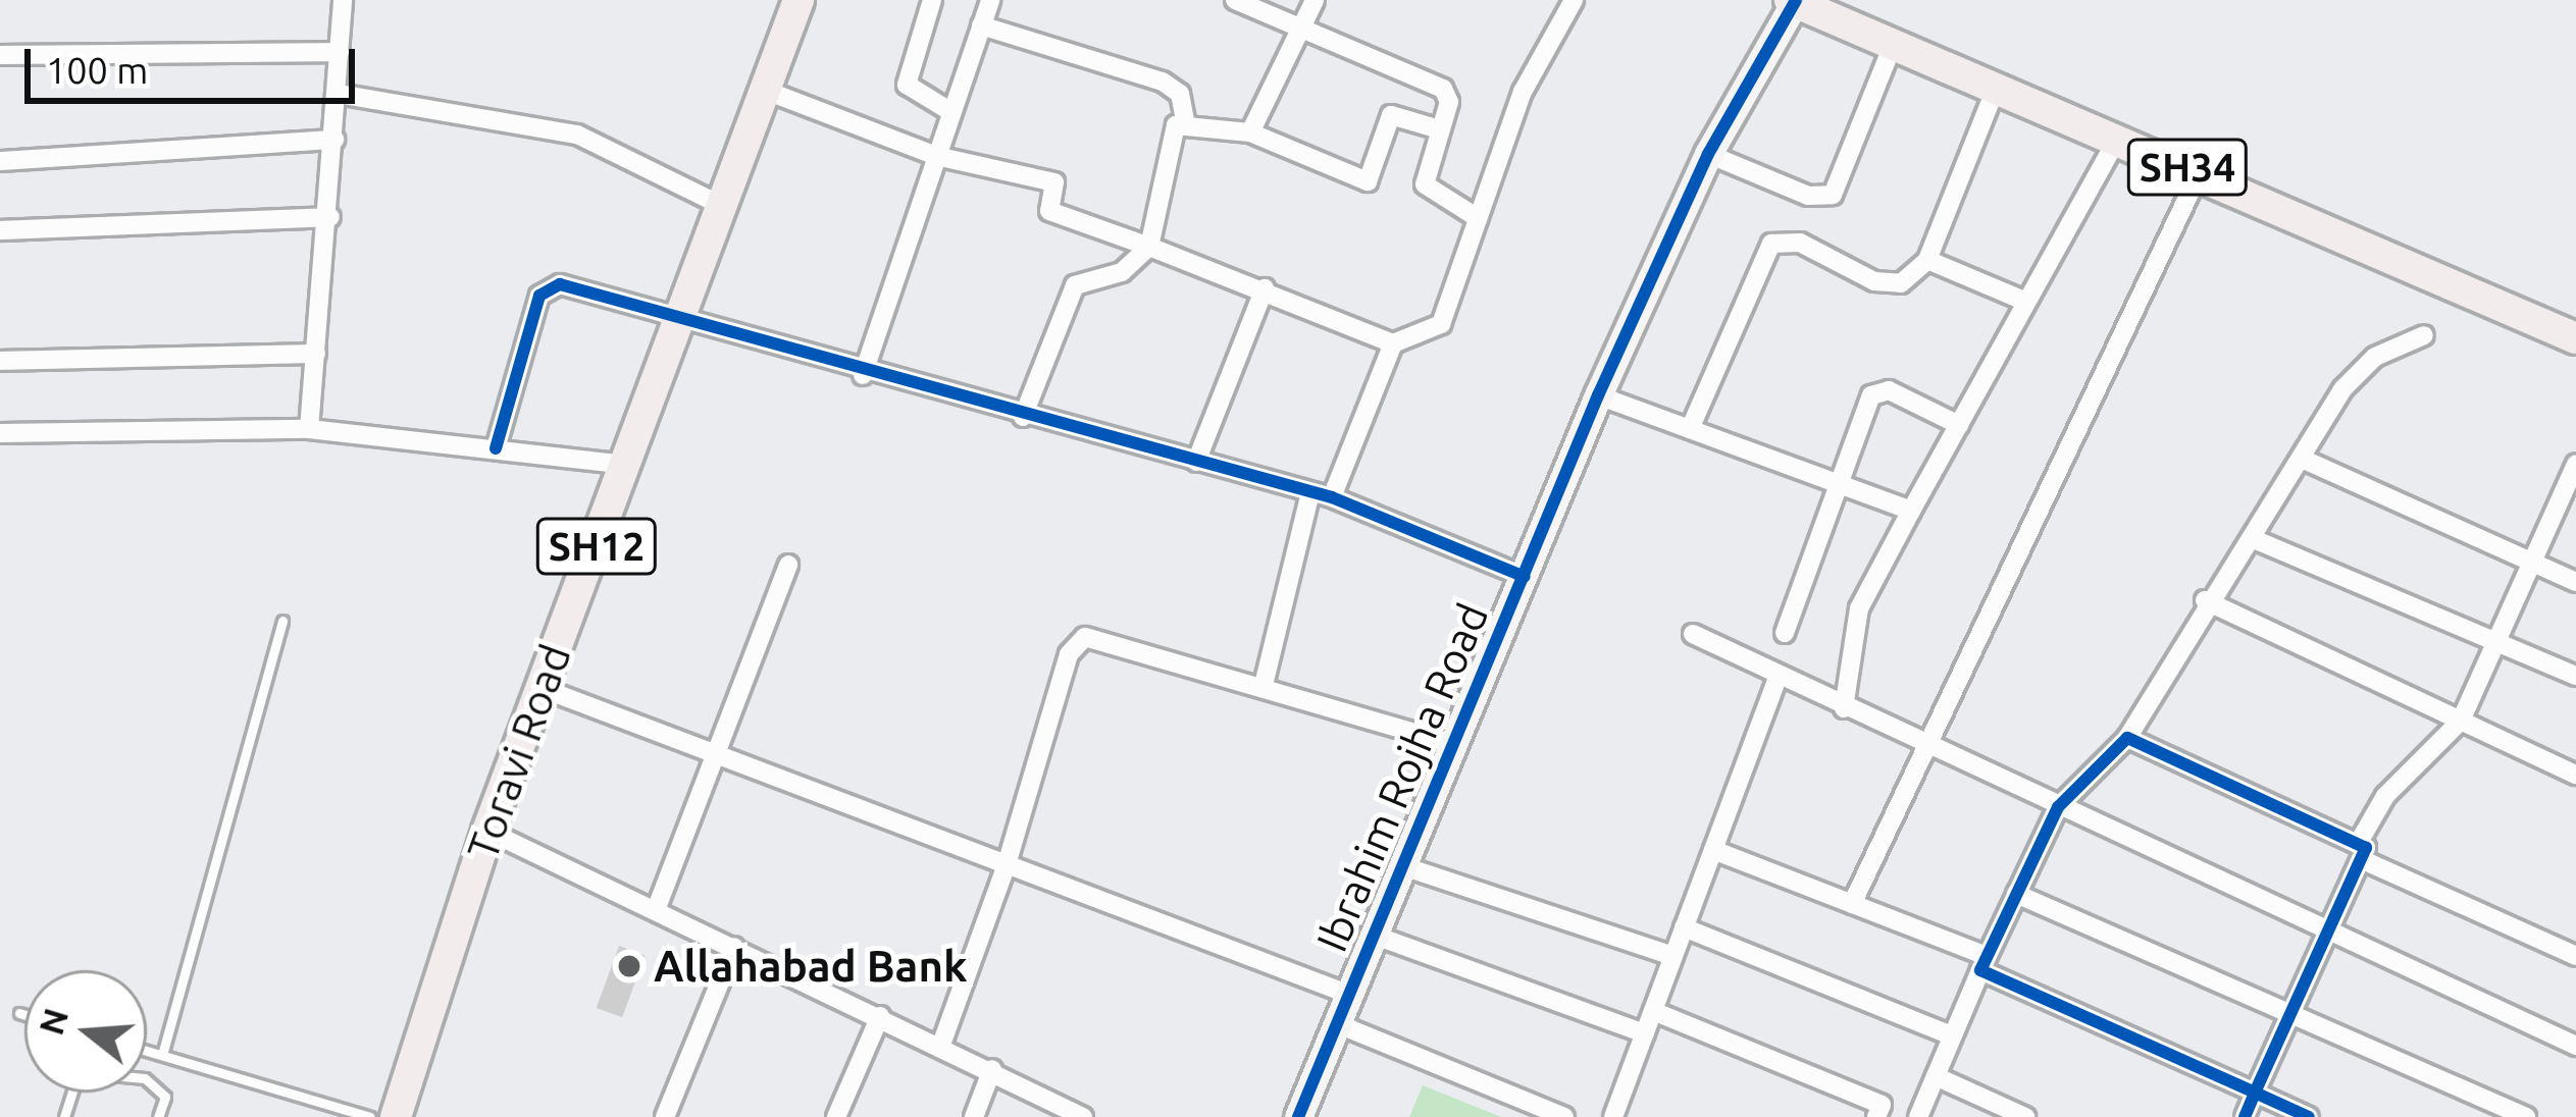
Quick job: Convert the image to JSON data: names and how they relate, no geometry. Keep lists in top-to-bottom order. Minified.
{"streets":{"main road":["SH34","SH12","Toravi Road"],"street":["Ibrahim Rojha Road"]},"crossings":[["SH34","Ibrahim Rojha Road"]],"places":["Allahabad Bank"],"scale_bar":"100 m","north":"left"}
